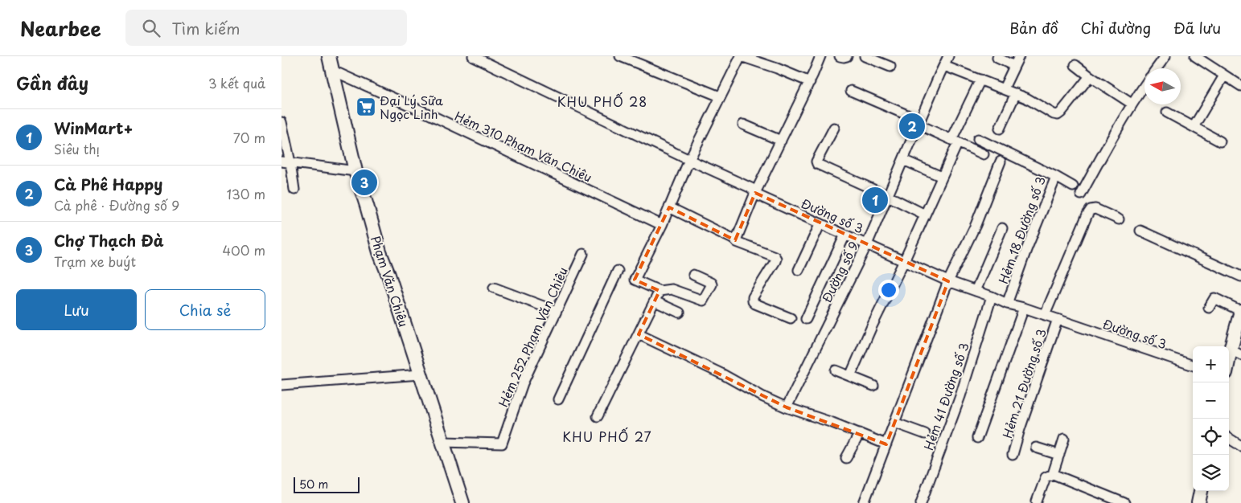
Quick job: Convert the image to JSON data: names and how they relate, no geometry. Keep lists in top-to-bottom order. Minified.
{"streets":{"main road":["Phạm Văn Chiêu"],"street":["Hẻm 310 Phạm Văn Chiêu","Đường số 3","Hẻm 18 Đường số 3","Đường số 9","Hẻm 252 Phạm Văn Chiêu","Hẻm 21 Đường số 3","Hẻm 41 Đường số 3"]},"crossings":[["Hẻm 310 Phạm Văn Chiêu","Phạm Văn Chiêu"],["Đường số 3","Hẻm 18 Đường số 3"],["Đường số 3","Đường số 9"],["Đường số 3","Hẻm 21 Đường số 3"],["Đường số 3","Hẻm 41 Đường số 3"],["Phạm Văn Chiêu","Hẻm 252 Phạm Văn Chiêu"]],"districts":["KHU PHỐ 28","KHU PHỐ 27"],"places":{"supermarket":["Đại Lý Sữa Ngọc Linh"]},"scale_bar":"50 m","north":"left","page":{"header":"Nearbee","search":"Tìm kiếm","nav":["Bản đồ","Chỉ đường","Đã lưu"],"heading":["Gần đây","3 kết quả"],"list":[{"mark":"1","name":"WinMart+","note":"Siêu thị","value":"70 m"},{"mark":"2","name":"Cà Phê Happy","note":"Cà phê · Đường số 9","value":"130 m"},{"mark":"3","name":"Chợ Thạch Đà","note":"Trạm xe buýt","value":"400 m"}],"pins":["2","3","1"],"buttons":["Lưu","Chia sẻ"],"map_buttons":["+","−"],"scale":"50 m"}}
